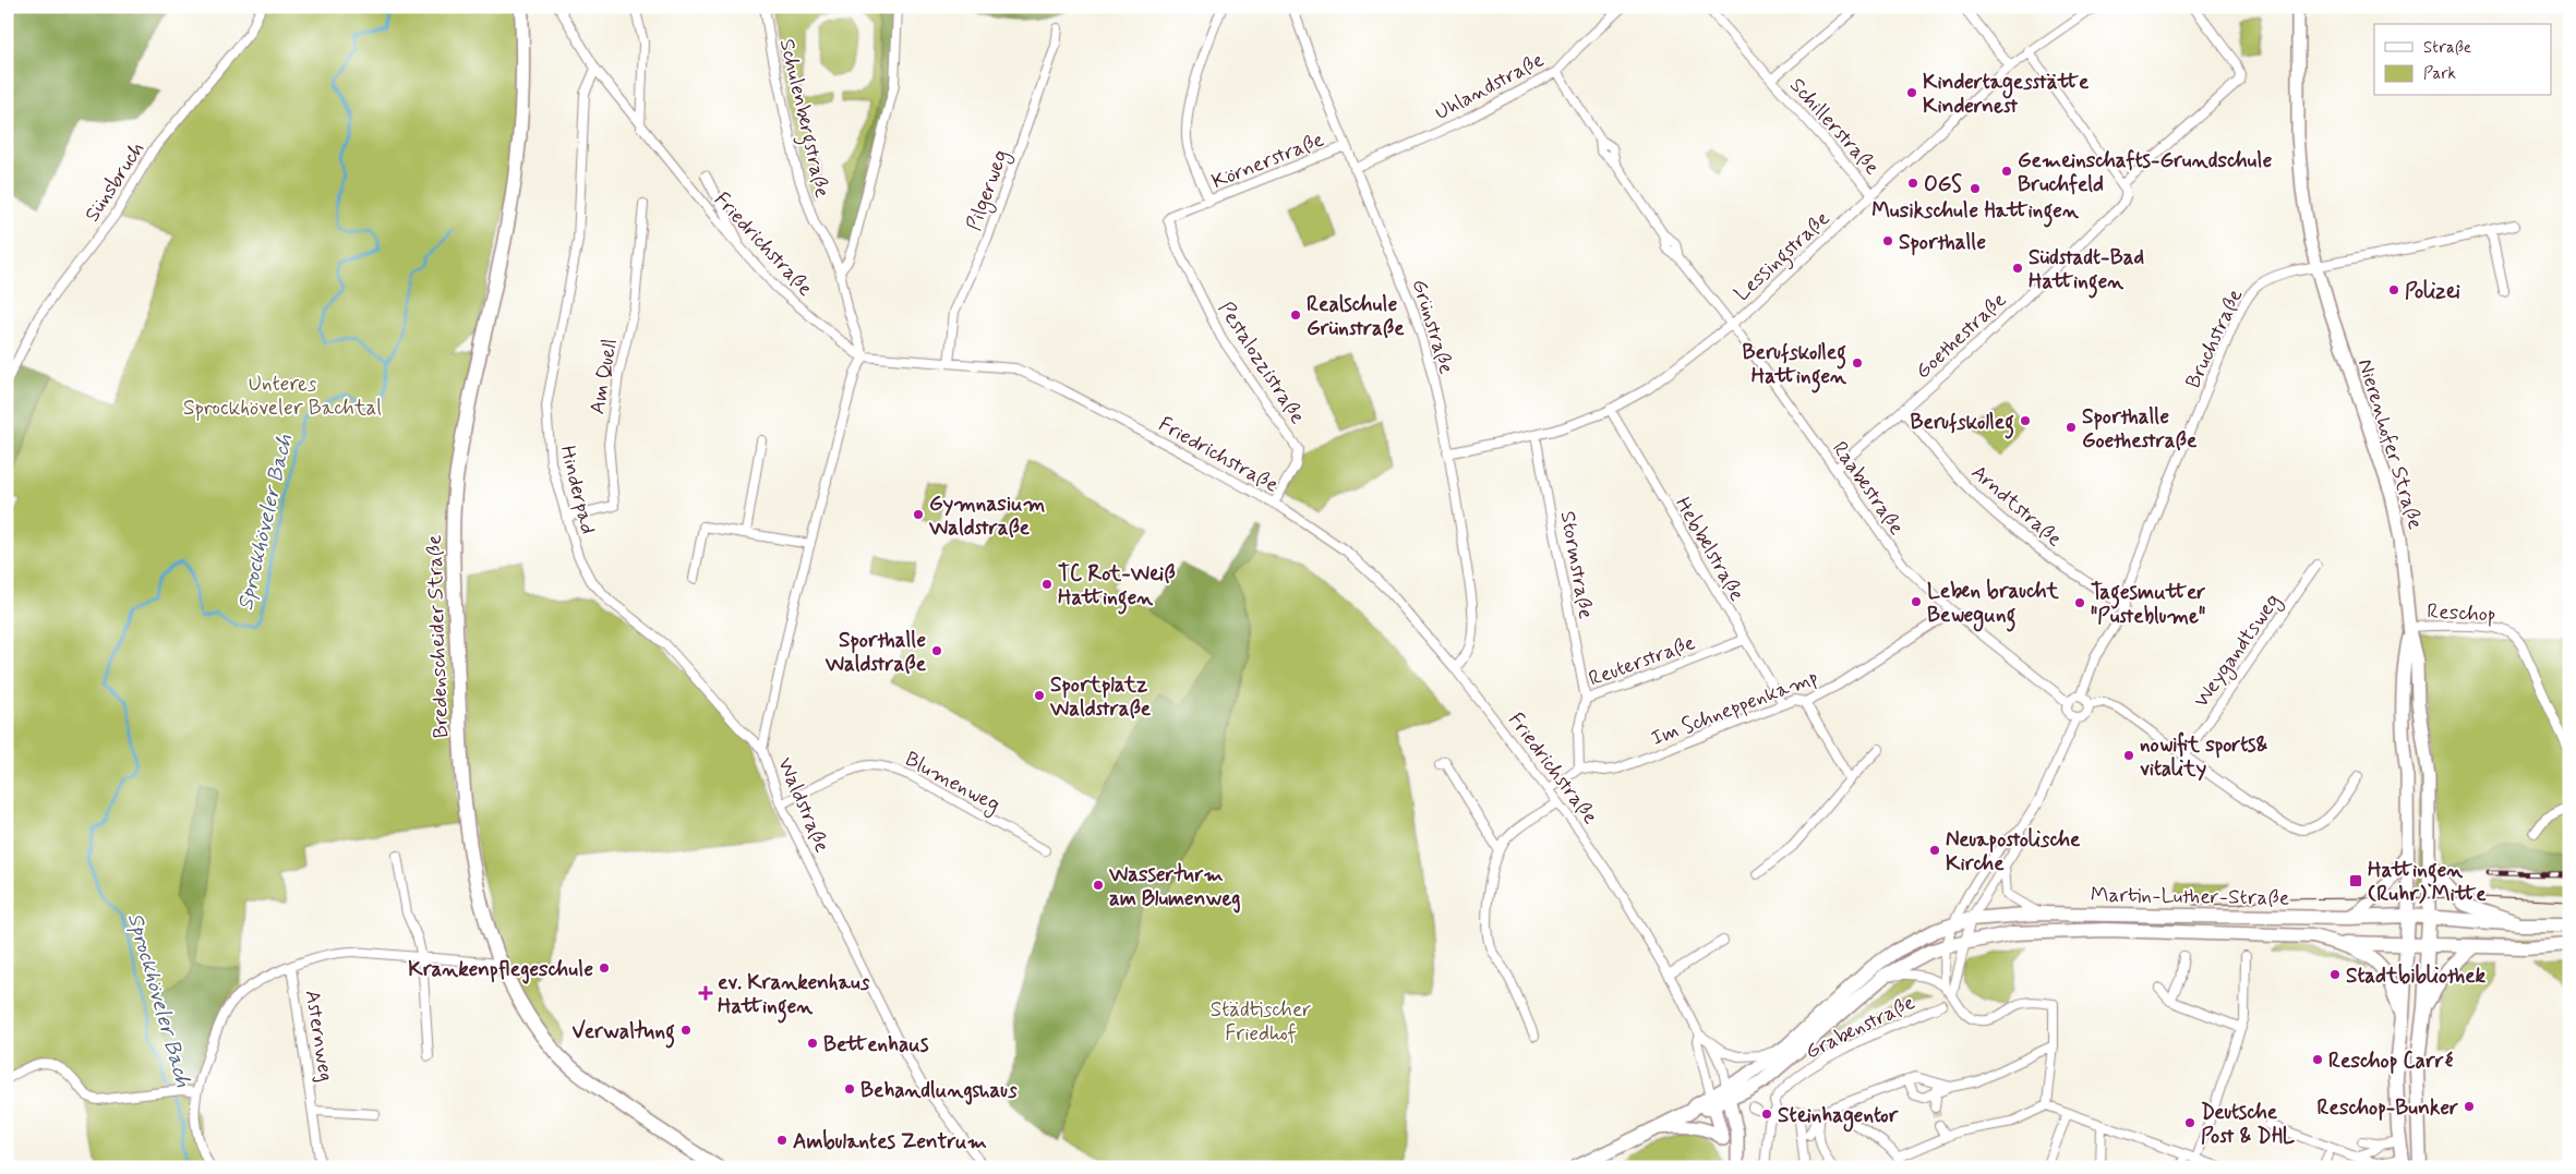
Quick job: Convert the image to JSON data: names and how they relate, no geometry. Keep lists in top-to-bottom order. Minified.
{"streets":{"main road":["Nierenhofer Straße","Bredenscheider Straße","Martin-Luther-Straße"],"street":["Uhlandstraße","Schulenbergstraße","Schillerstraße","Körnerstraße","Sünsbruch","Pilgerweg","Friedrichstraße","Lessingstraße","Grünstraße","Goethestraße","Bruchstraße","Pestalozzistraße","Am Quell","Raabestraße","Hinderpad","Arndtstraße","Hebbelstraße","Stormstraße","Reschop","Weygandtsweg","Reuterstraße","Im Schneppenkamp","Blumenweg","Waldstraße","Grabenstraße","Asternweg"]},"crossings":[["Uhlandstraße","Grünstraße"],["Uhlandstraße","Raabestraße"],["Schulenbergstraße","Friedrichstraße"],["Schulenbergstraße","Waldstraße"],["Schillerstraße","Lessingstraße"],["Körnerstraße","Grünstraße"],["Körnerstraße","Pestalozzistraße"],["Pilgerweg","Friedrichstraße"],["Friedrichstraße","Grünstraße"],["Friedrichstraße","Pestalozzistraße"],["Friedrichstraße","Hinderpad"],["Friedrichstraße","Waldstraße"],["Friedrichstraße","Martin-Luther-Straße"],["Lessingstraße","Grünstraße"],["Lessingstraße","Raabestraße"],["Lessingstraße","Hebbelstraße"],["Lessingstraße","Stormstraße"],["Goethestraße","Raabestraße"],["Goethestraße","Arndtstraße"],["Bruchstraße","Nierenhofer Straße"],["Bruchstraße","Raabestraße"],["Bruchstraße","Arndtstraße"],["Am Quell","Hinderpad"],["Nierenhofer Straße","Reschop"],["Nierenhofer Straße","Martin-Luther-Straße"],["Raabestraße","Im Schneppenkamp"],["Hinderpad","Waldstraße"],["Hebbelstraße","Reuterstraße"],["Hebbelstraße","Im Schneppenkamp"],["Stormstraße","Reuterstraße"],["Reuterstraße","Im Schneppenkamp"],["Blumenweg","Waldstraße"]],"water":["Sprockhöveler Bach"],"parks":["Unteres Sprockhöveler Bachtal","Städtischer Friedhof"],"places":{"other":["Kindertagesstätte Kindernest","Gemeinschafts-Grundschule Bruchfeld","OGS","Musikschule Hattingen","Sporthalle","Südstadt-Bad Hattingen","Polizei","Realschule Grünstraße","Berufskolleg Hattingen","Berufskolleg","Sporthalle Goethestraße","Gymnasium Waldstraße","TC Rot-Weiß Hattingen","Leben braucht Bewegung","Tagesmutter \"Pusteblume\"","Sporthalle Waldstraße","Sportplatz Waldstraße","nowifit sports& vitality","Neuapostolische Kirche","Wasserturm am Blumenweg","Krankenpflegeschule","Stadtbibliothek","Verwaltung","Bettenhaus","Reschop Carré","Behandlungshaus","Reschop-Bunker","Steinhagentor","Deutsche Post & DHL","Ambulantes Zentrum"],"transit":["Hattingen (Ruhr) Mitte"],"health":["ev. Krankenhaus Hattingen"]},"legend":["Straße","Park"]}
